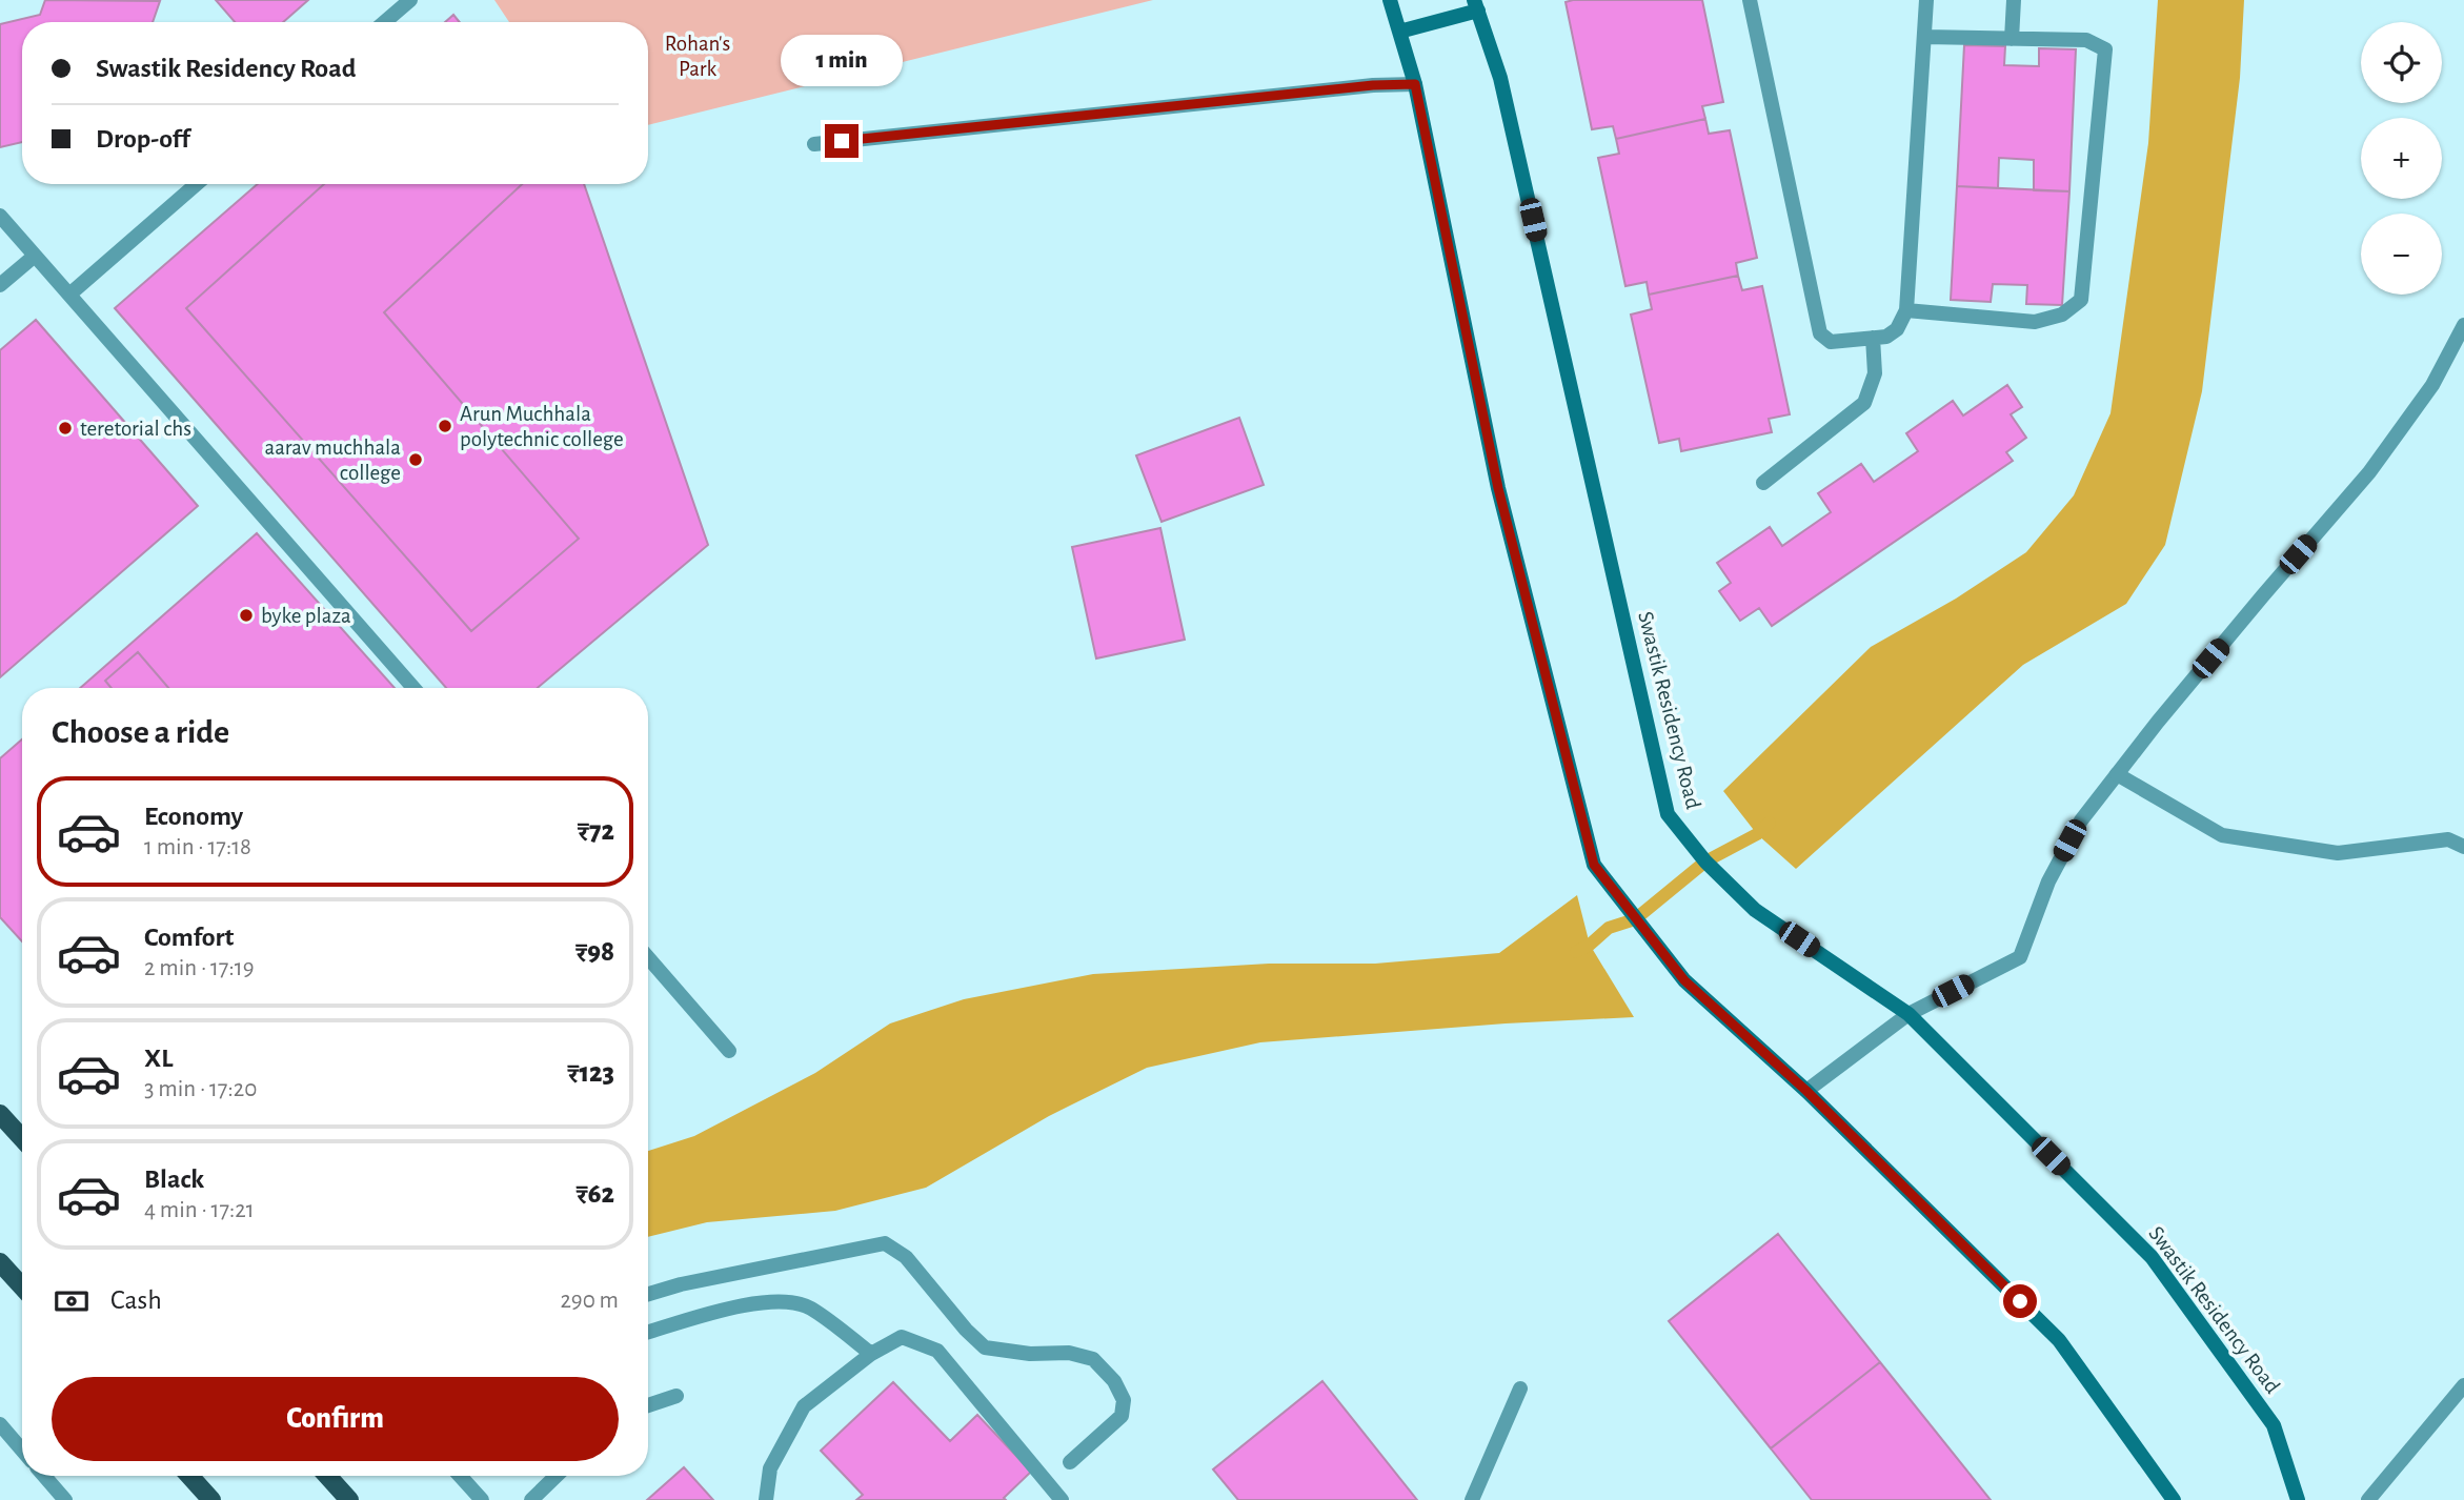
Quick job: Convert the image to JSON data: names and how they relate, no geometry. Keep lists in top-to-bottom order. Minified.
{"streets":{"main road":["Swastik Residency Road"]},"parks":["Rohan's Park"],"places":["Arun Muchhala polytechnic college","teretorial chs","aarav muchhala college","byke plaza"],"page":{"map_buttons":["+","−"],"banner":["Swastik Residency Road","Drop-off"],"bubble":"1 min","heading":"Choose a ride","list":[{"name":"Economy","note":"1 min · 17:18","value":"₹72"},{"name":"Comfort","note":"2 min · 17:19","value":"₹98"},{"name":"XL","note":"3 min · 17:20","value":"₹123"},{"name":"Black","note":"4 min · 17:21","value":"₹62"}],"pay":["Cash","290 m"],"buttons":"Confirm"}}
